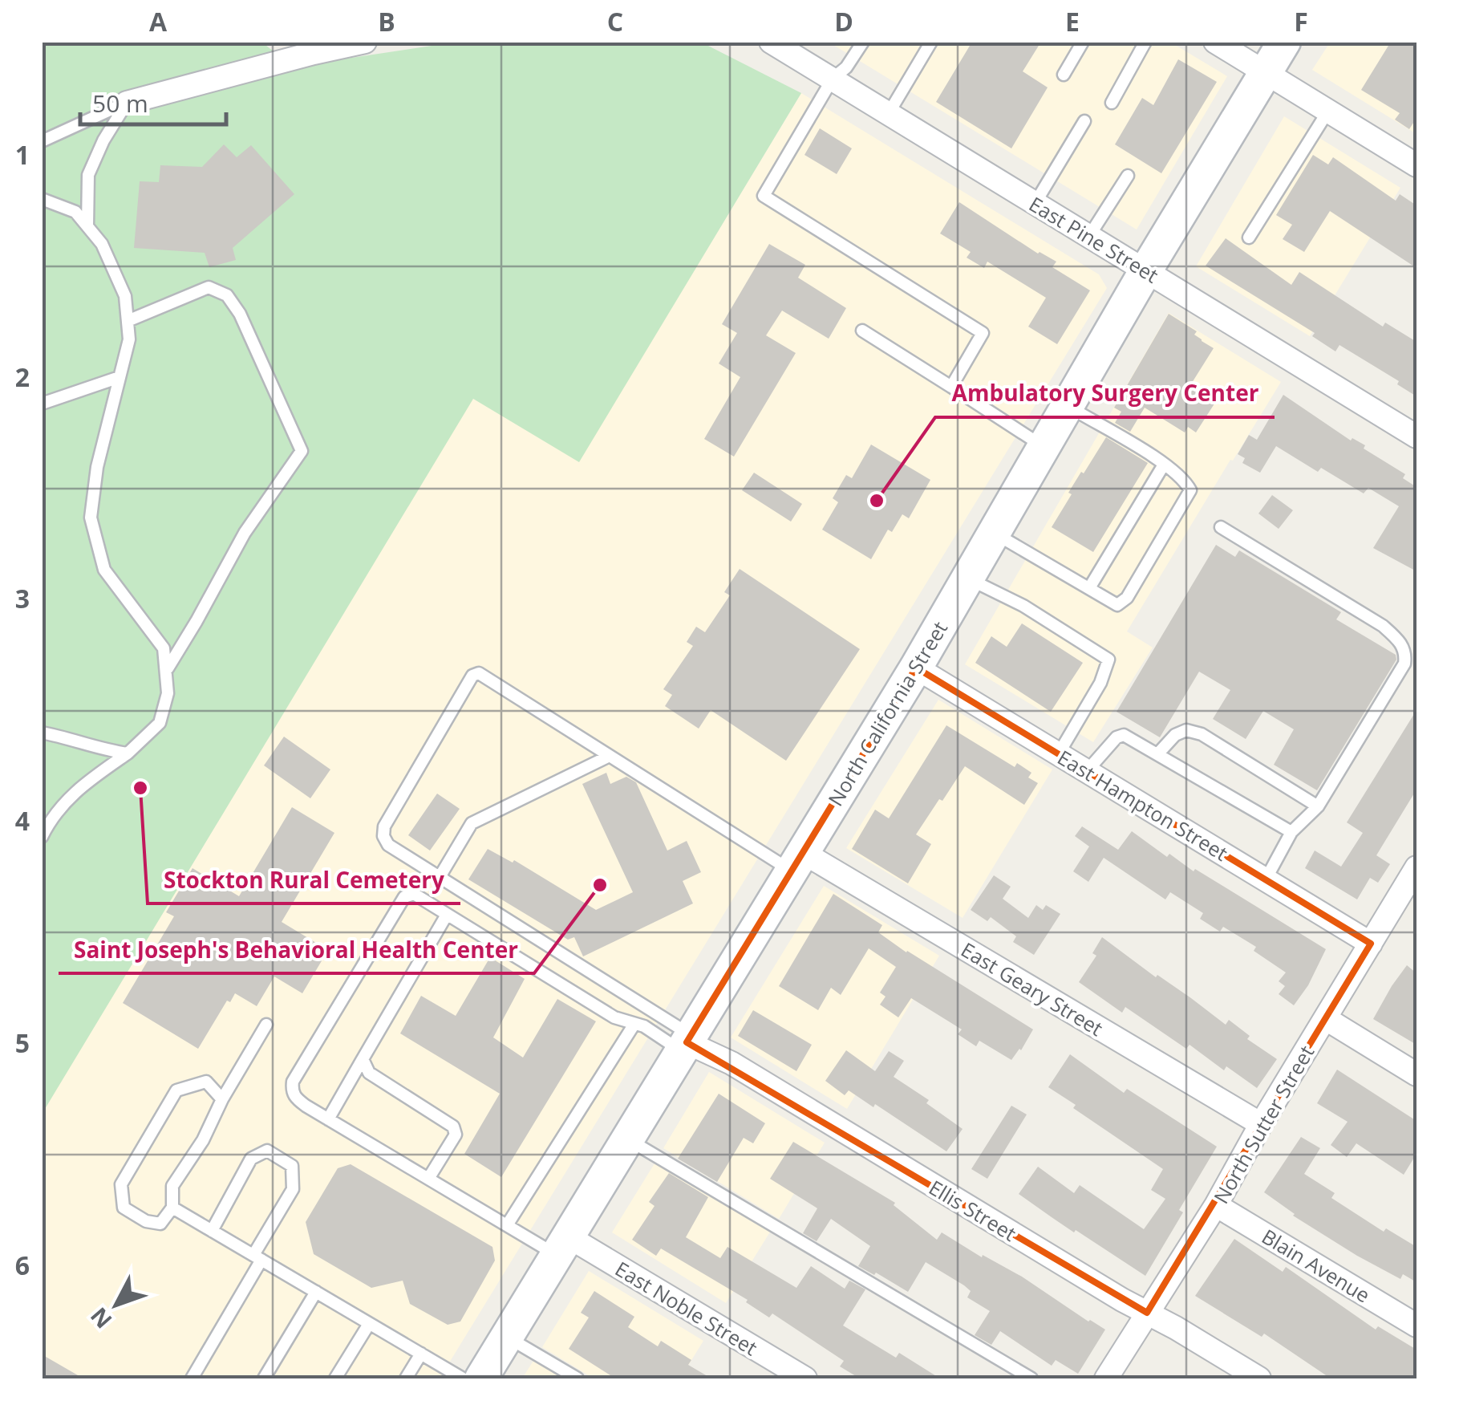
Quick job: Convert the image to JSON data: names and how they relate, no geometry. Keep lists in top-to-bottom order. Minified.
{"streets":{"street":["East Pine Street","North California Street","East Hampton Street","East Geary Street","North Sutter Street","Ellis Street","Blain Avenue","East Noble Street"]},"crossings":[["East Pine Street","North California Street"],["North California Street","East Hampton Street"],["North California Street","East Geary Street"],["North California Street","Ellis Street"],["North California Street","East Noble Street"],["East Hampton Street","North Sutter Street"],["East Geary Street","North Sutter Street"],["North Sutter Street","Ellis Street"],["North Sutter Street","Blain Avenue"]],"places":["Ambulatory Surgery Center","Stockton Rural Cemetery","Saint Joseph's Behavioral Health Center"],"scale_bar":"50 m","north":"bottom left","grid":{"columns":["A","B","C","D","E","F"],"rows":["1","2","3","4","5","6"]}}
